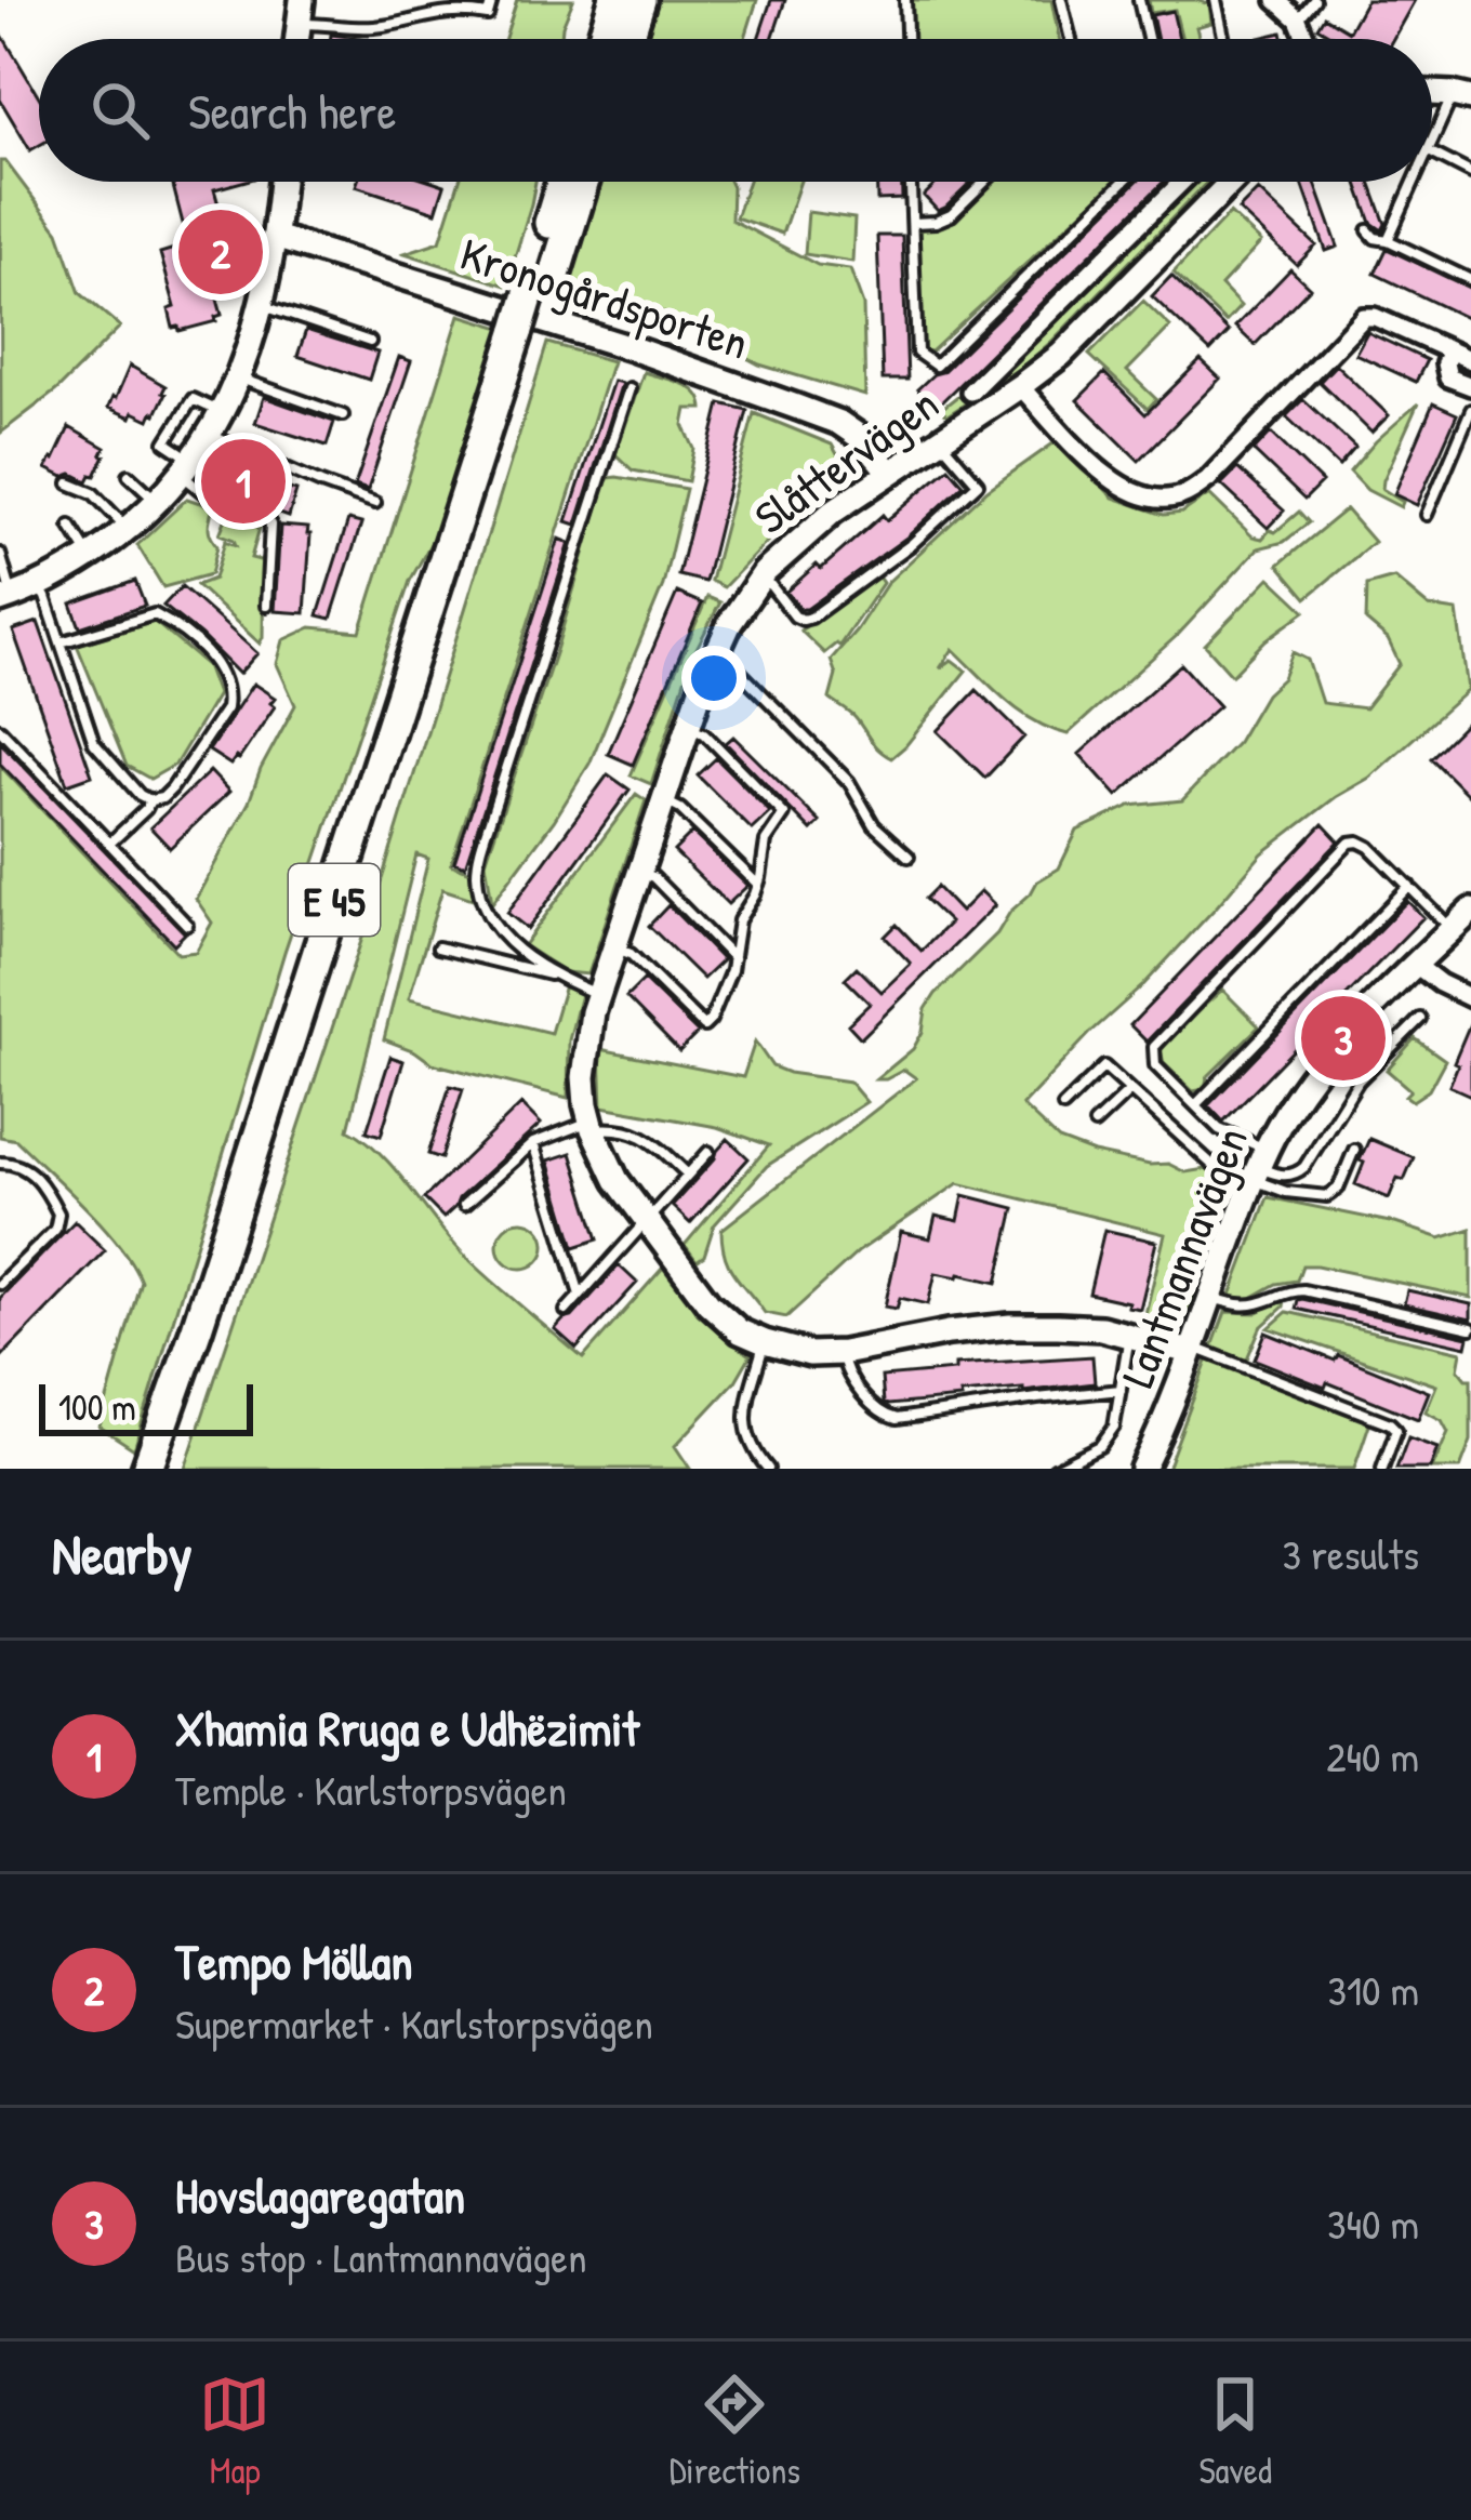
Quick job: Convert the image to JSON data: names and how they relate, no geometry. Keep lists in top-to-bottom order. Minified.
{"streets":{"highway":["E 45"],"street":["Kronogårdsporten","Slåttervägen","Lantmannavägen"]},"crossings":[["Kronogårdsporten","Slåttervägen"],["Slåttervägen","Lantmannavägen"]],"scale_bar":"100 m","page":{"search":"Search here","pins":["2","1","3"],"scale":"100 m","heading":["Nearby","3 results"],"list":[{"mark":"1","name":"Xhamia Rruga e Udhëzimit","note":"Temple · Karlstorpsvägen","value":"240 m"},{"mark":"2","name":"Tempo Möllan","note":"Supermarket · Karlstorpsvägen","value":"310 m"},{"mark":"3","name":"Hovslagaregatan","note":"Bus stop · Lantmannavägen","value":"340 m"}],"nav":["Map","Directions","Saved"]}}
